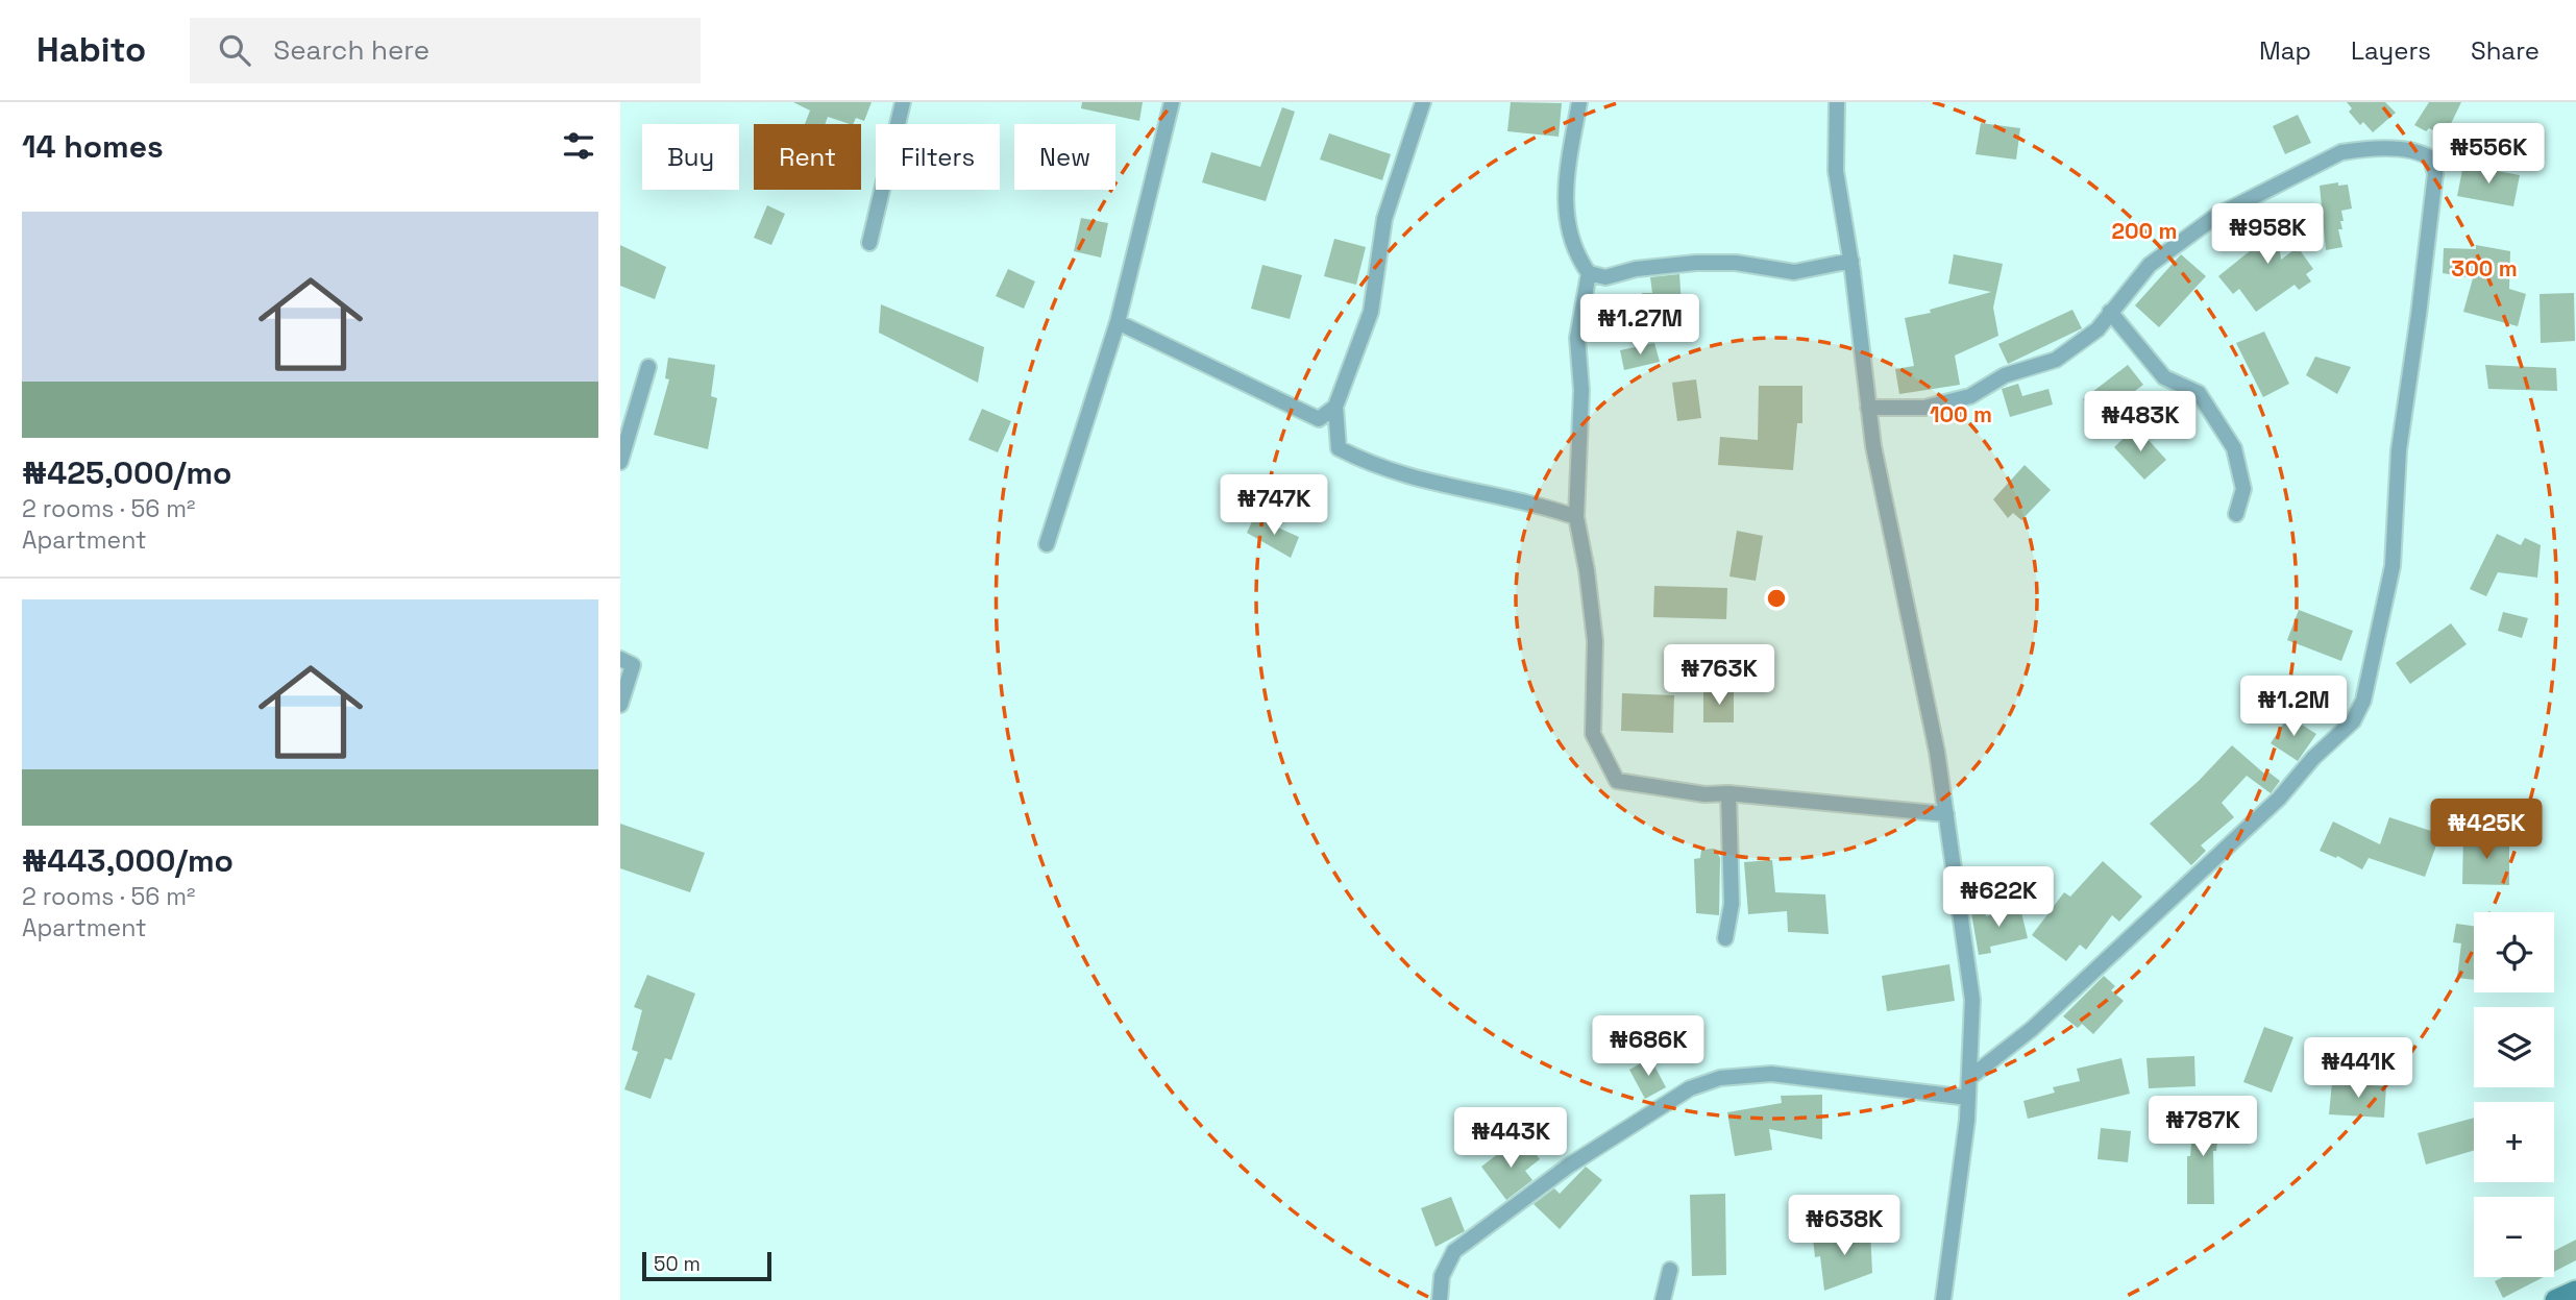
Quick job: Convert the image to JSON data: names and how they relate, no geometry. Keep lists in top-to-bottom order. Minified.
{"scale_bar":"50 m","page":{"header":"Habito","search":"Search here","nav":["Map","Layers","Share"],"heading":"14 homes","price":["₦556K","₦958K","₦1.27M","₦483K","₦747K","₦763K","₦1.2M","₦425K","₦622K","₦686K","₦441K","₦787K","₦443K","₦638K"],"chip":["Buy","Rent","Filters","New"],"list":[{"name":"₦425,000/mo","note":"2 rooms · 56 m² · Apartment"},{"name":"₦443,000/mo","note":"2 rooms · 56 m² · Apartment"}],"map_buttons":["+","−"],"scale":"50 m"},"rings":["200 m","300 m","100 m"]}
